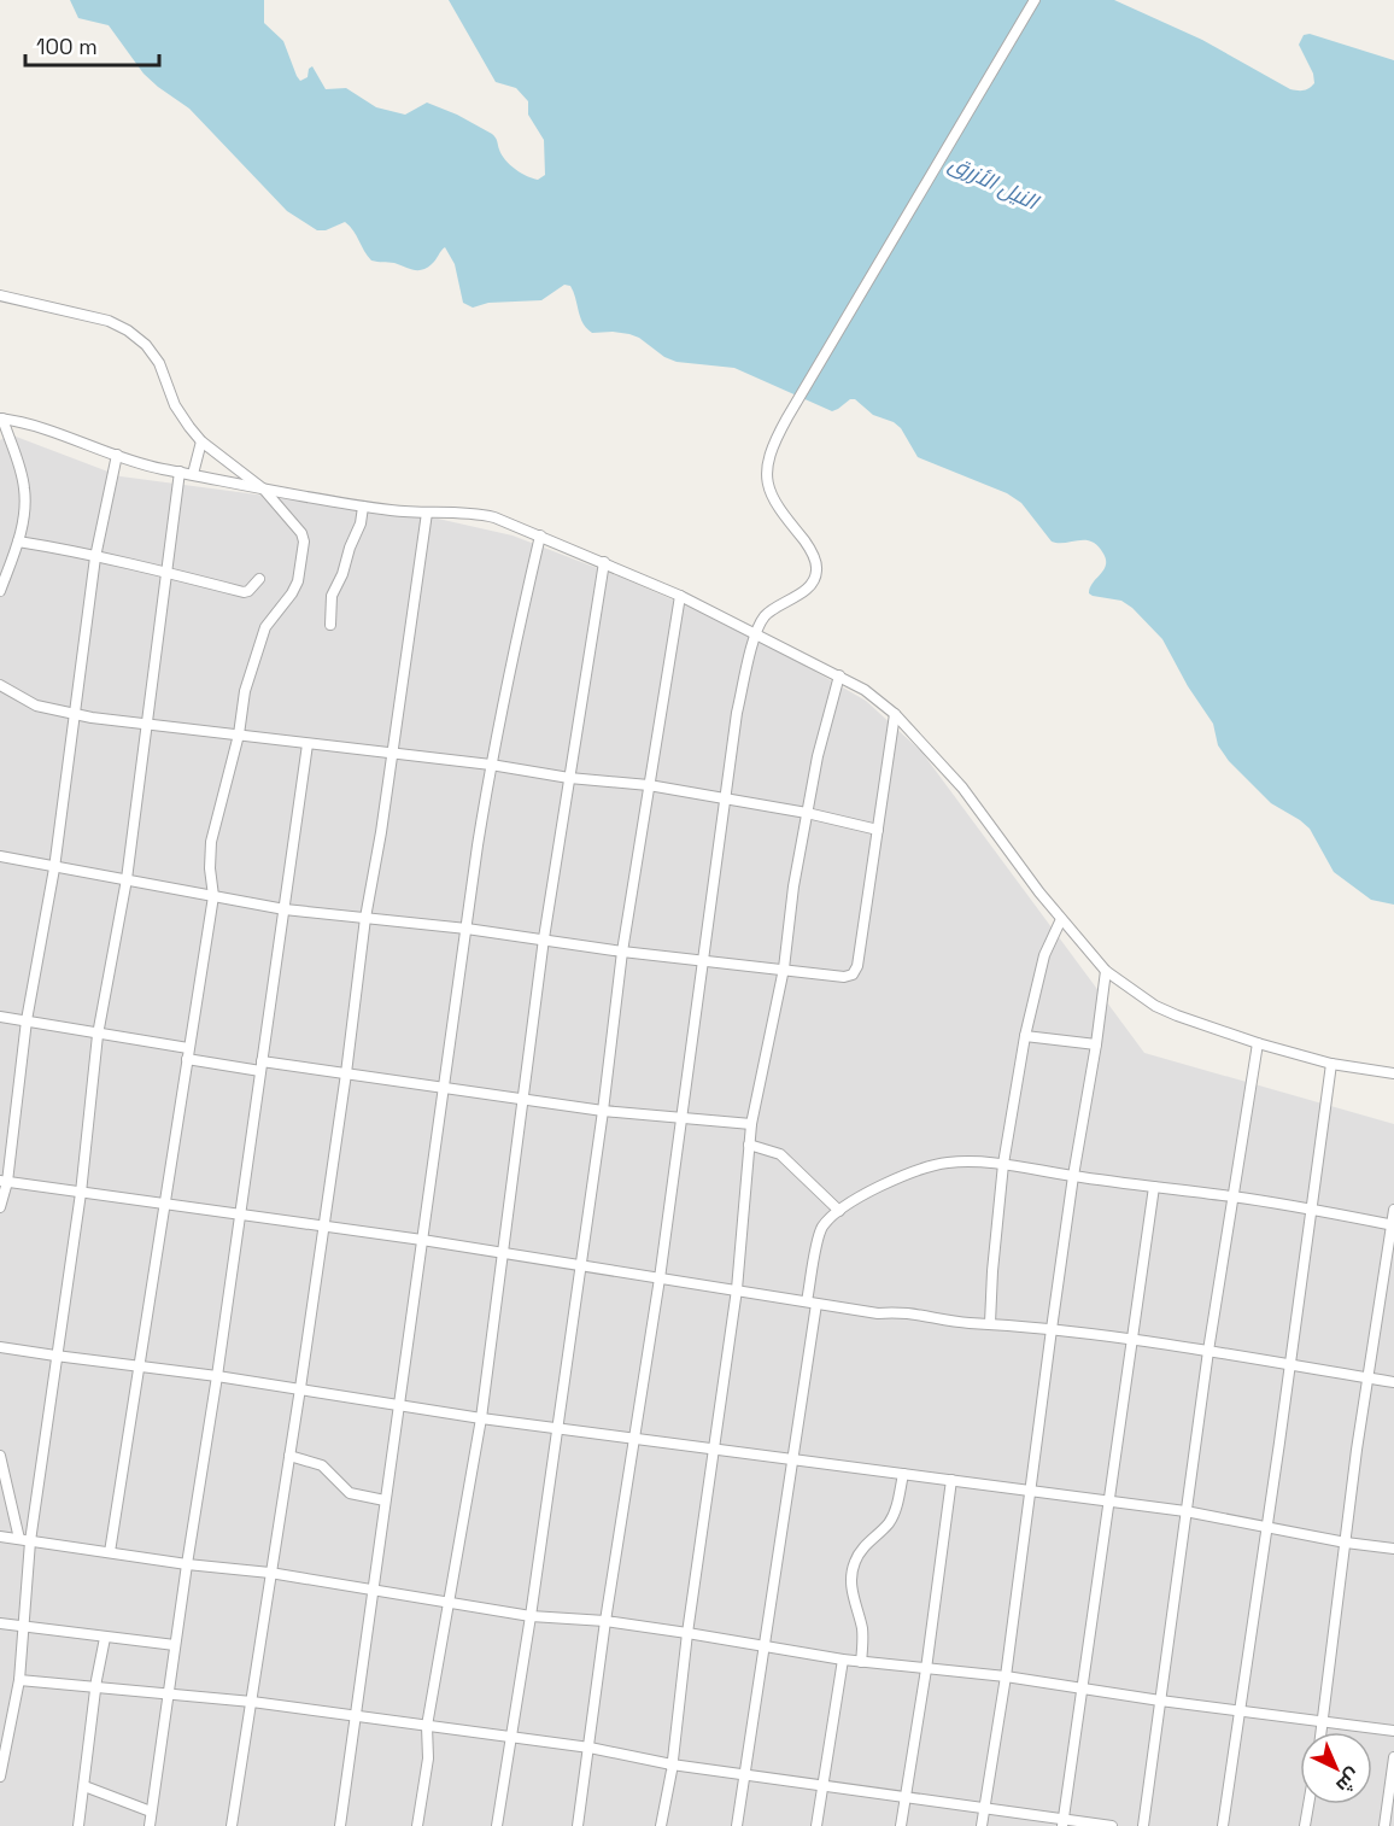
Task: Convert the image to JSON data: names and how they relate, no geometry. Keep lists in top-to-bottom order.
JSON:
{
  "water": ["النيل الأزرق"],
  "scale_bar": "100 m",
  "north": "bottom right"
}
